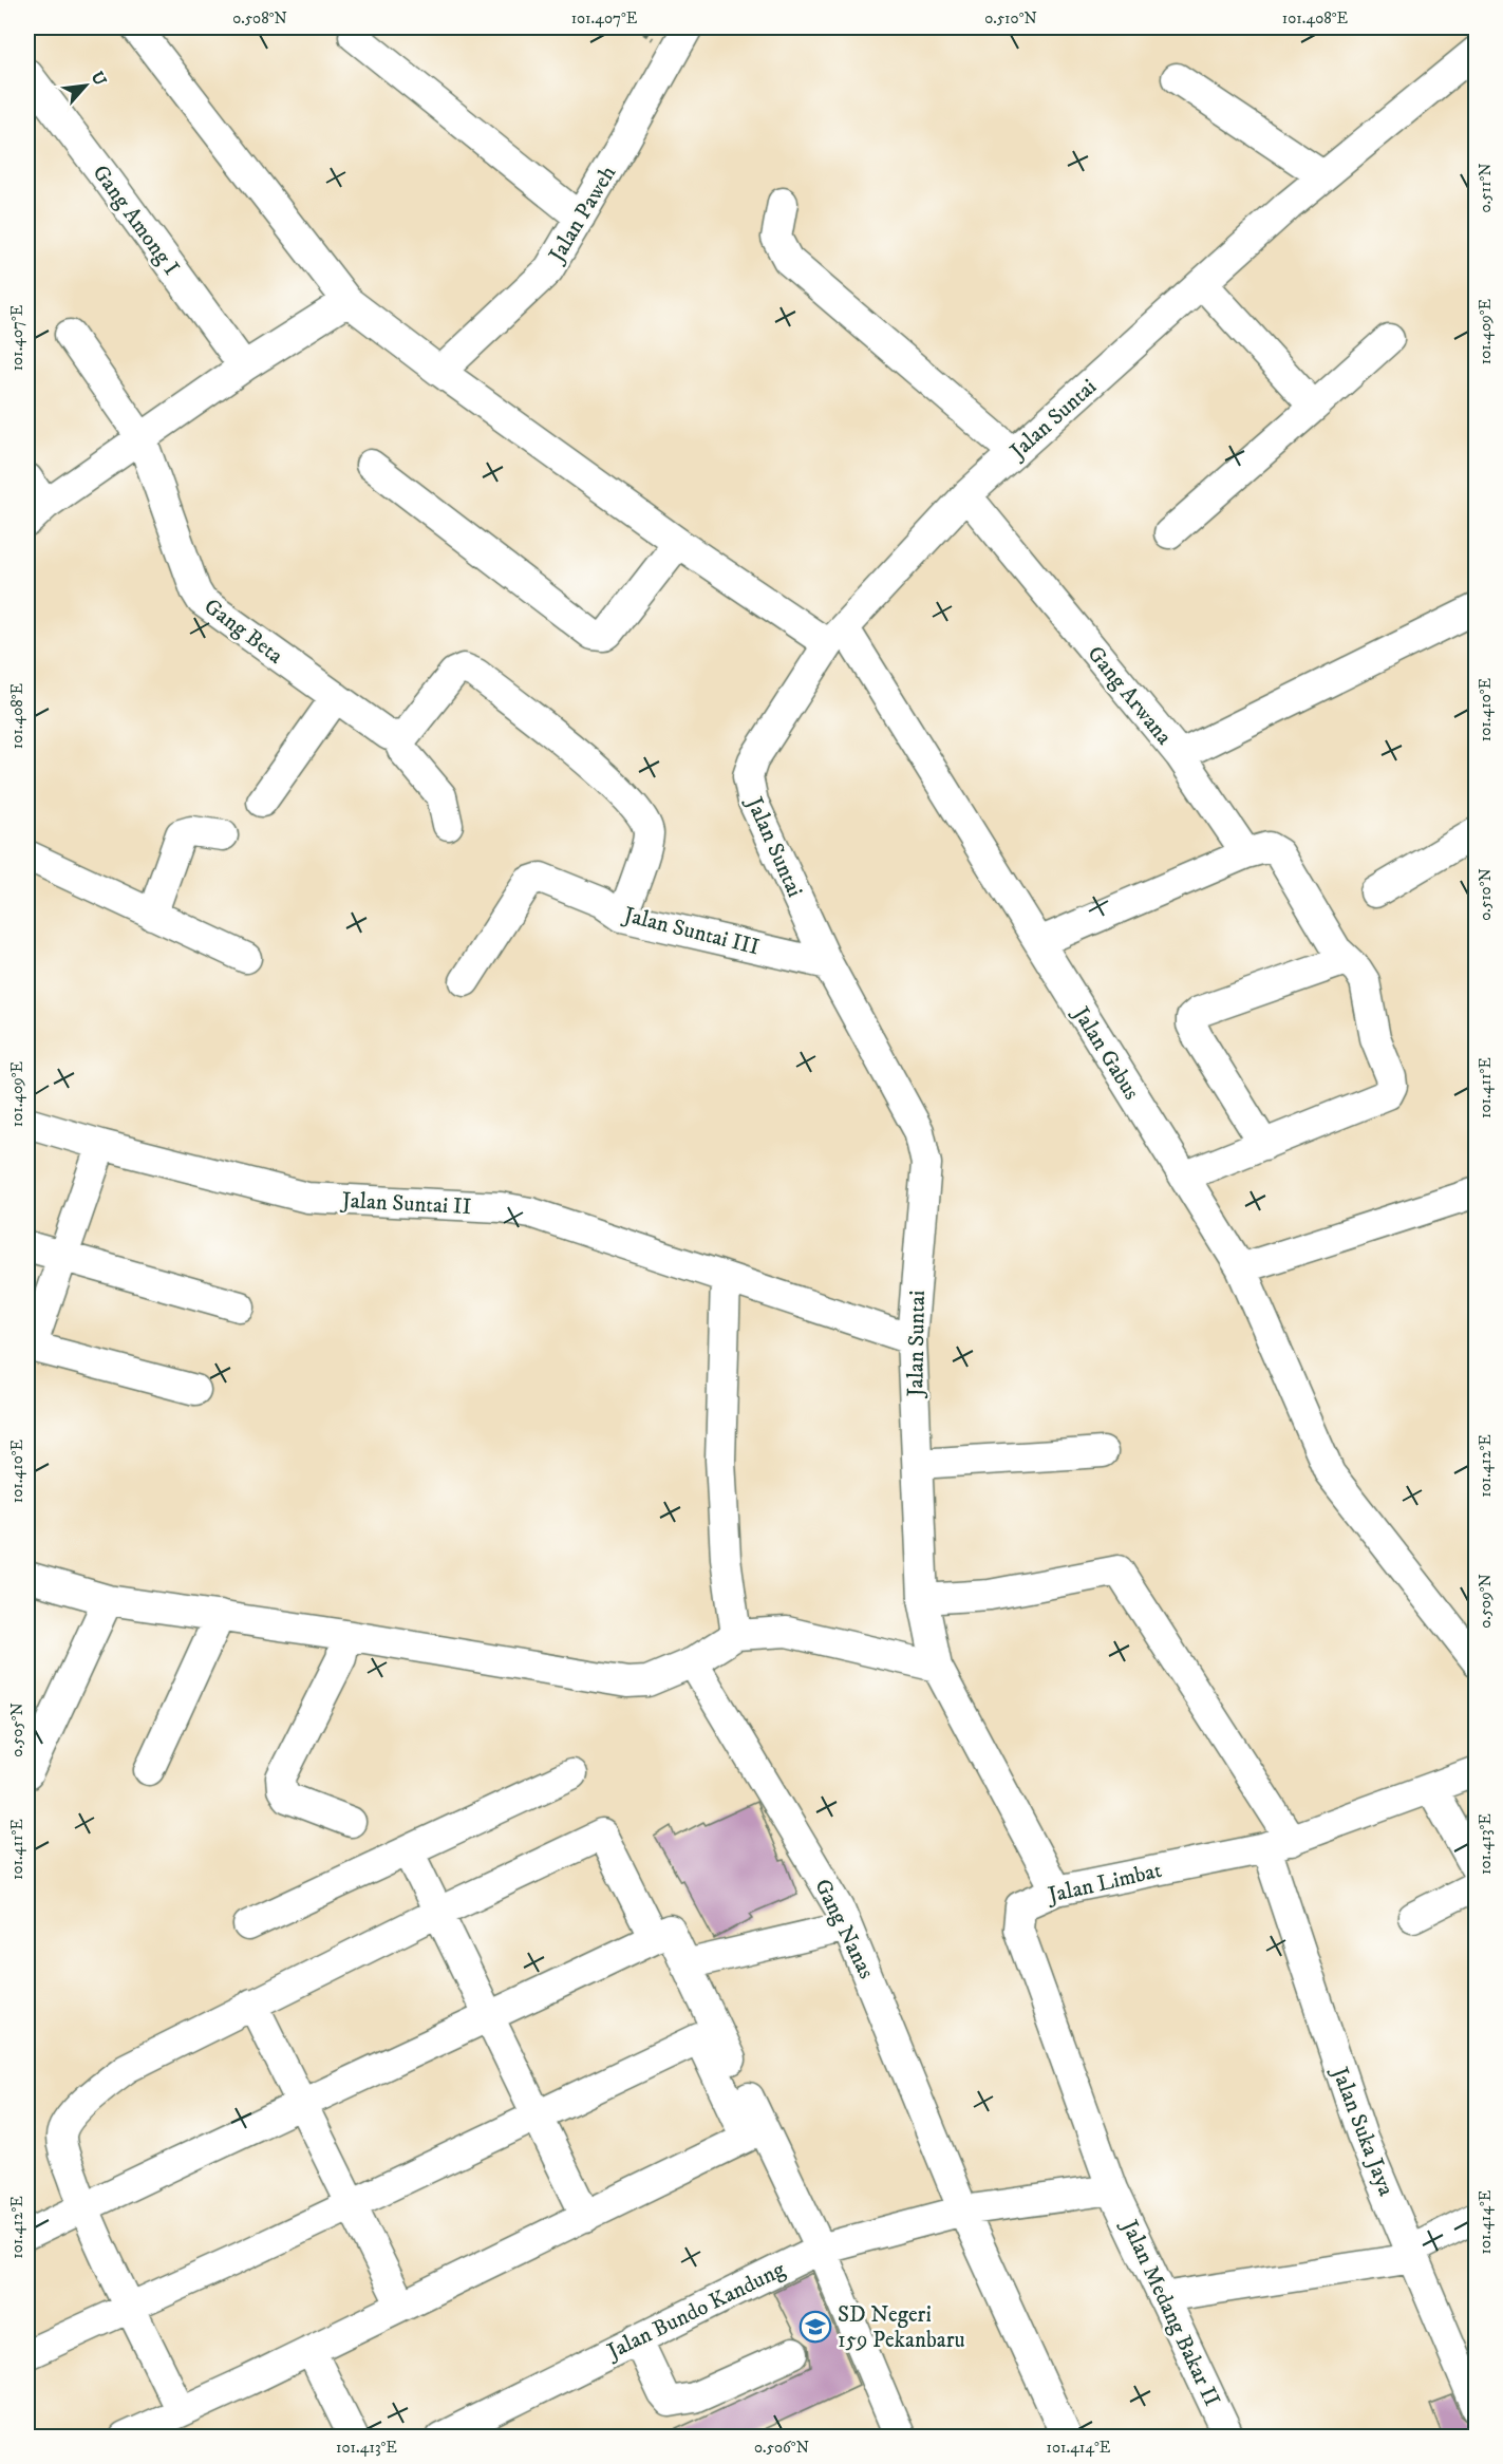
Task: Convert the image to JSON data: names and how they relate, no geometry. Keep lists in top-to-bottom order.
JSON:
{
  "streets": {
    "street": [
      "Jalan Paweh",
      "Gang Among I",
      "Jalan Suntai",
      "Gang Beta",
      "Gang Arwana",
      "Jalan Suntai III",
      "Jalan Gabus",
      "Jalan Suntai II",
      "Jalan Limbat",
      "Gang Nanas",
      "Jalan Suka Jaya",
      "Jalan Bundo Kandung",
      "Jalan Medang Bakar II"
    ]
  },
  "crossings": [
    ["Jalan Suntai", "Gang Arwana"],
    ["Jalan Suntai", "Jalan Suntai III"],
    ["Jalan Suntai", "Jalan Gabus"],
    ["Jalan Suntai", "Jalan Suntai II"],
    ["Jalan Suntai", "Jalan Limbat"],
    ["Jalan Suntai", "Jalan Suka Jaya"],
    ["Jalan Limbat", "Jalan Suka Jaya"],
    ["Jalan Limbat", "Jalan Bundo Kandung"],
    ["Jalan Limbat", "Jalan Medang Bakar II"],
    ["Gang Nanas", "Jalan Bundo Kandung"],
    ["Jalan Bundo Kandung", "Jalan Medang Bakar II"]
  ],
  "places": {
    "school or university": ["SD Negeri 159 Pekanbaru"]
  },
  "north": "top right",
  "coordinates": [
    "0.508°N",
    "101.407°E",
    "0.510°N",
    "101.408°E",
    "0.511°N",
    "101.409°E",
    "101.410°E",
    "101.411°E",
    "101.412°E",
    "0.509°N",
    "0.505°N",
    "101.413°E",
    "101.414°E",
    "0.506°N"
  ]
}
